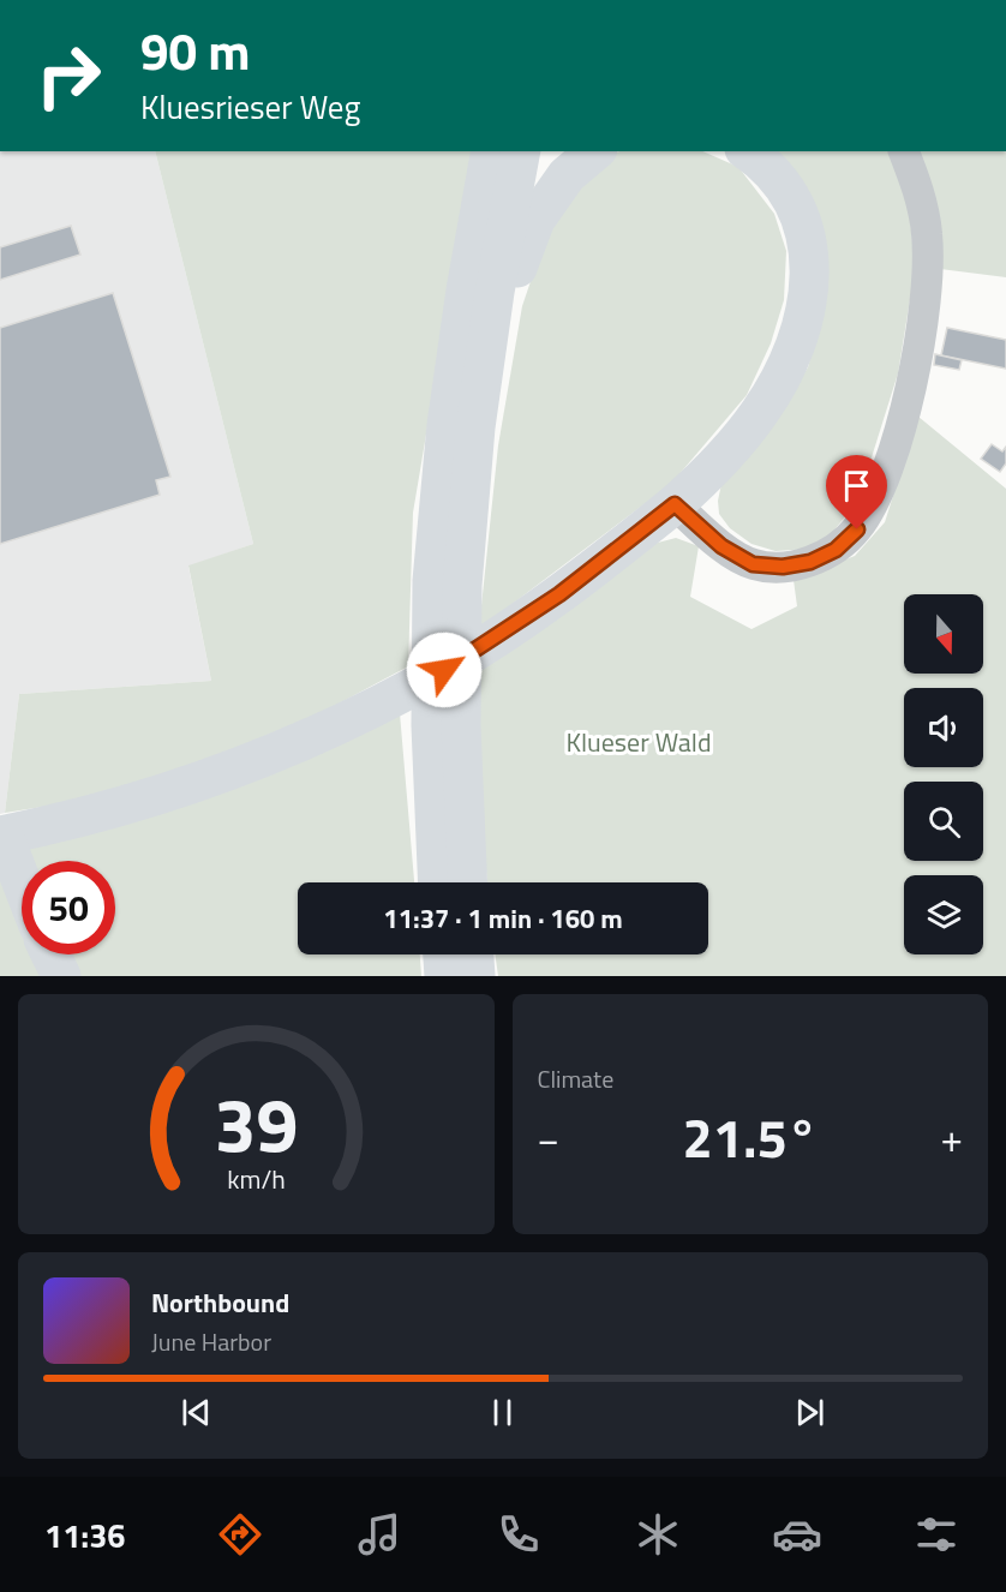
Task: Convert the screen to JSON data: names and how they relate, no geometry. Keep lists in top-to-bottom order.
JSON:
{
  "parks": ["Klueser Wald"],
  "north": "bottom",
  "page": {
    "turn": ["90 m", "Kluesrieser Weg"],
    "limit": "50",
    "trip": "11:37 · 1 min · 160 m",
    "tile": "Climate",
    "heat": ["−", "21.5°", "+"],
    "song": ["Northbound", "June Harbor"],
    "tabs": "11:36",
    "gauge": ["39", "km/h"]
  }
}
